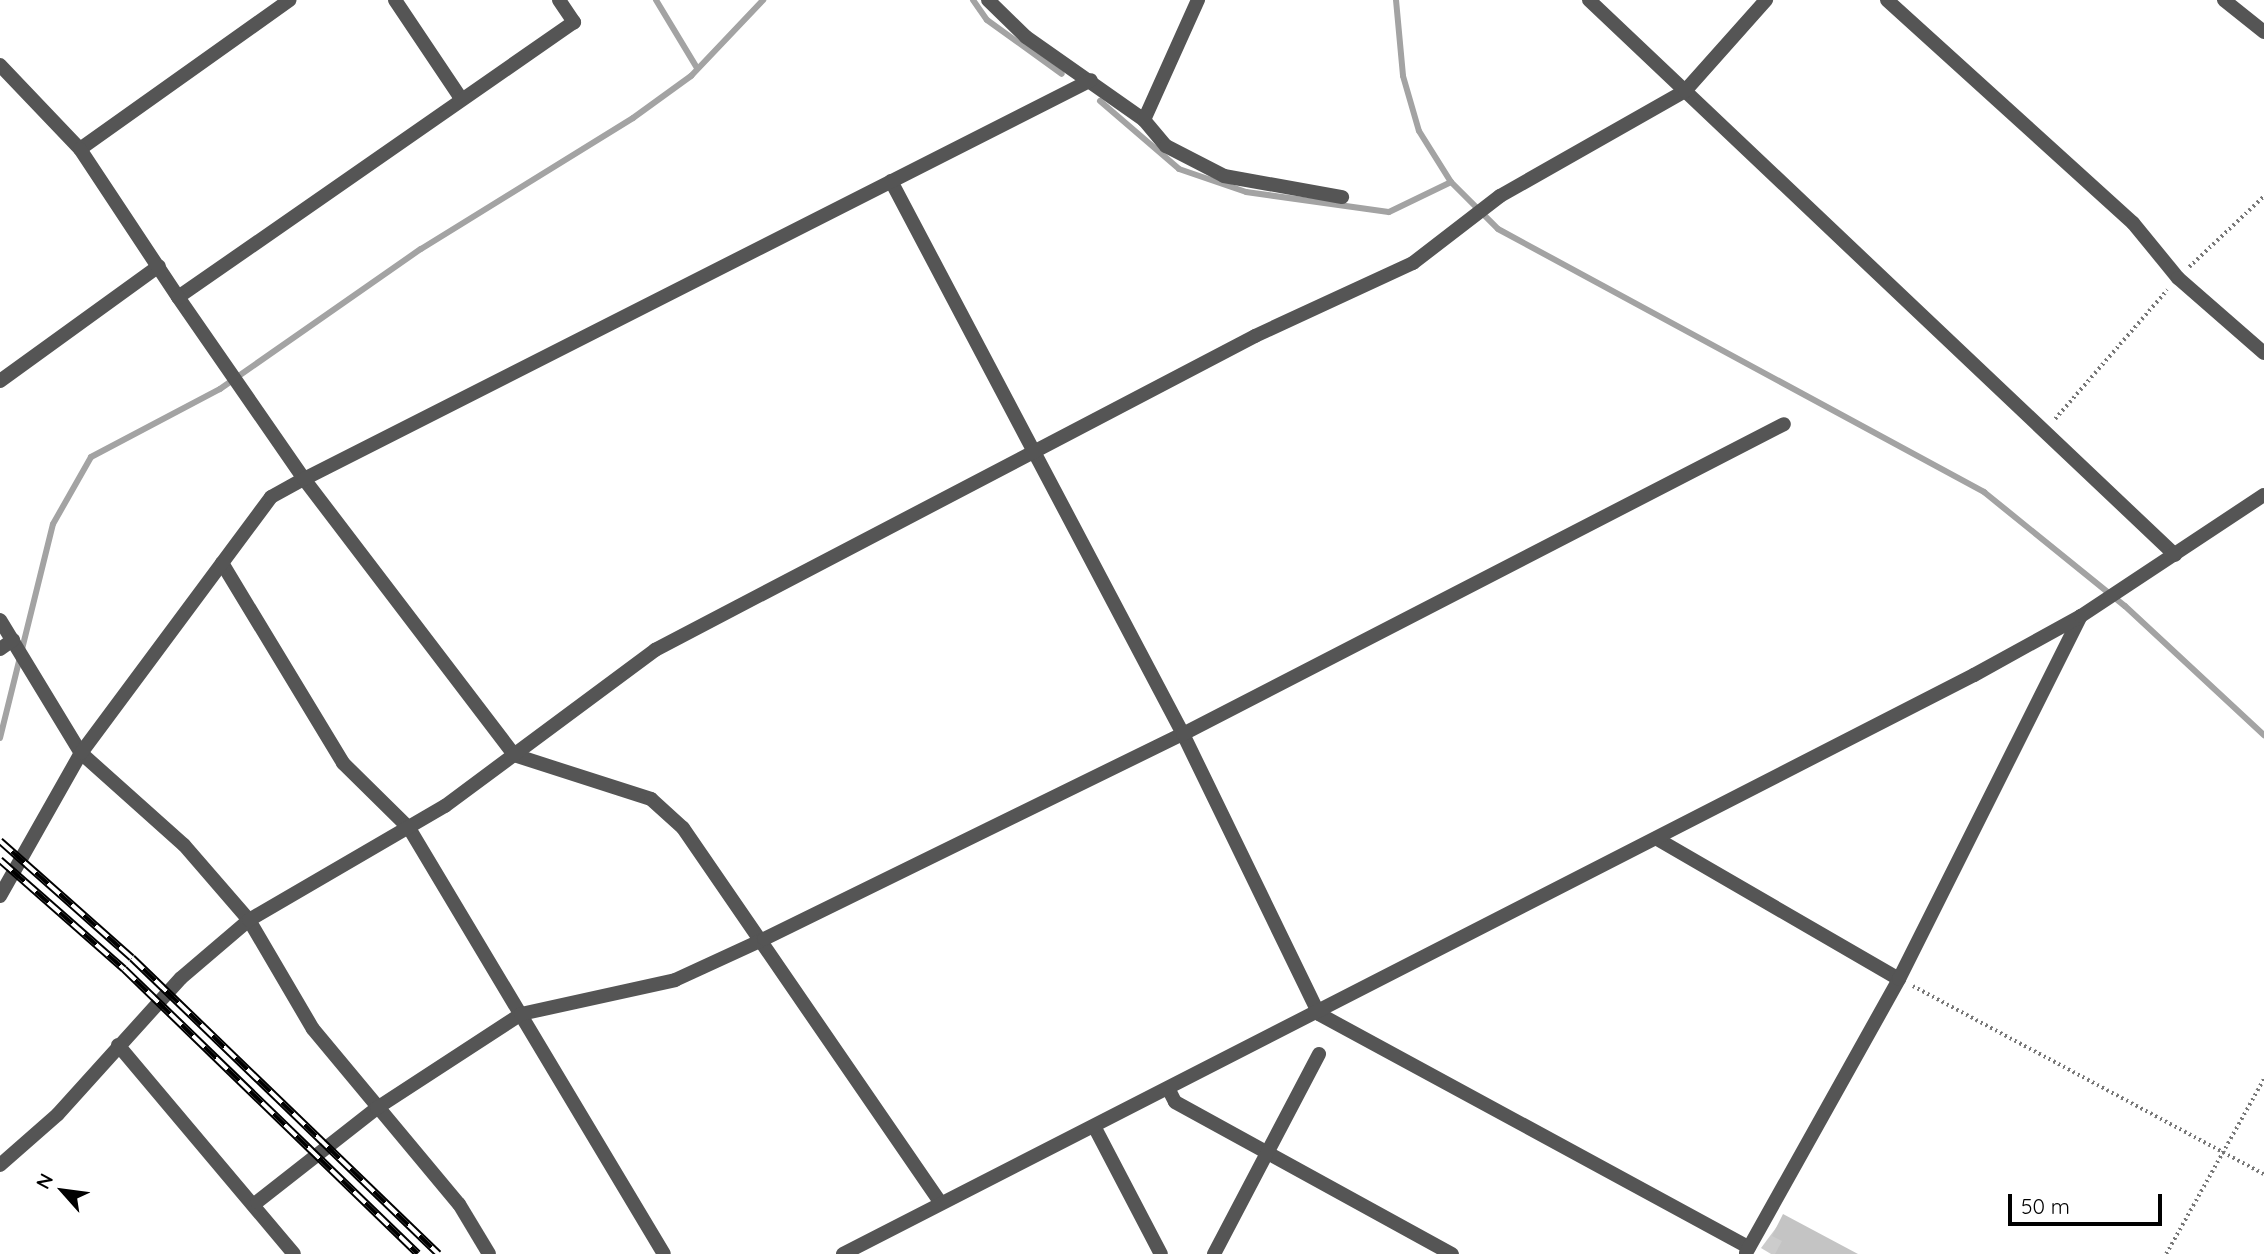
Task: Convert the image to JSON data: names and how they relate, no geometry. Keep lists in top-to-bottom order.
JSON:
{
  "scale_bar": "50 m",
  "north": "top left"
}
